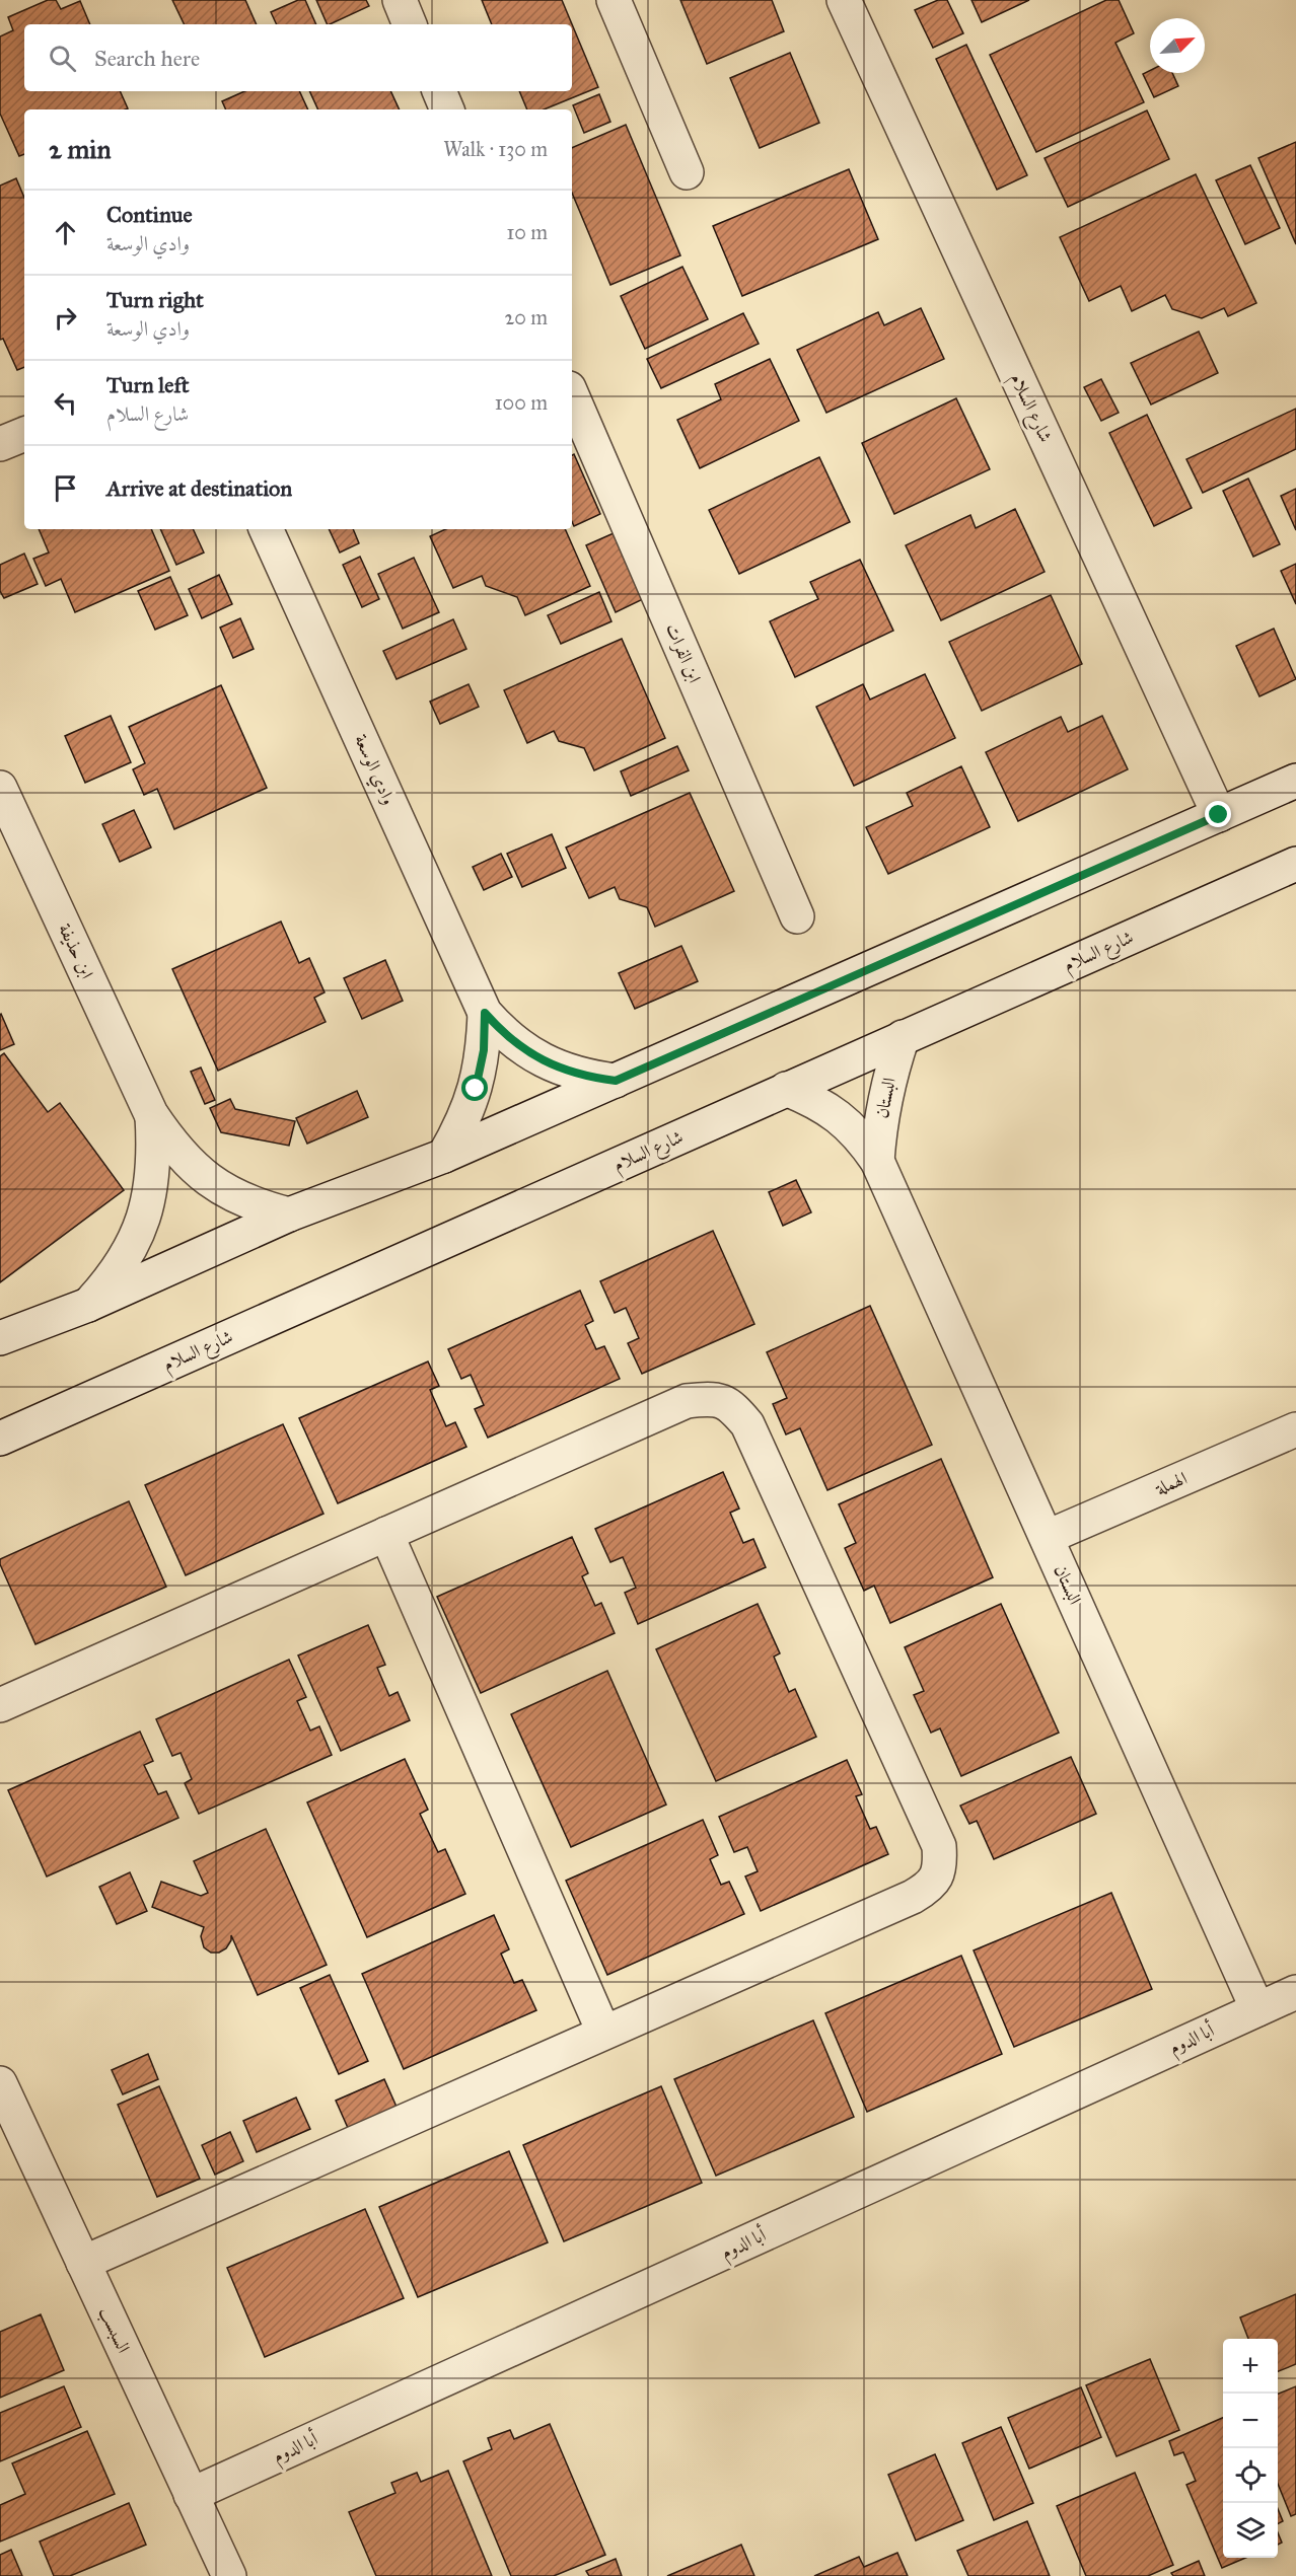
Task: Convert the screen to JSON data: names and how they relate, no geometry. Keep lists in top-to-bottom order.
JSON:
{
  "streets": {
    "street": [
      "شارع السلام",
      "ابن الفرات",
      "وادي الوسعة",
      "ابن حذيفة",
      "البستان",
      "الهملة",
      "أبا الدوم",
      "السبسب"
    ]
  },
  "crossings": [
    ["شارع السلام", "البستان"],
    ["البستان", "الهملة"],
    ["البستان", "أبا الدوم"],
    ["أبا الدوم", "السبسب"]
  ],
  "north": "top right",
  "page": {
    "search": "Search here",
    "heading": ["2 min", "Walk · 130 m"],
    "list": [
      ["Continue", "وادي الوسعة", "10 m"],
      ["Turn right", "وادي الوسعة", "20 m"],
      ["Turn left", "شارع السلام", "100 m"],
      "Arrive at destination"
    ],
    "map_buttons": ["+", "−"]
  }
}
